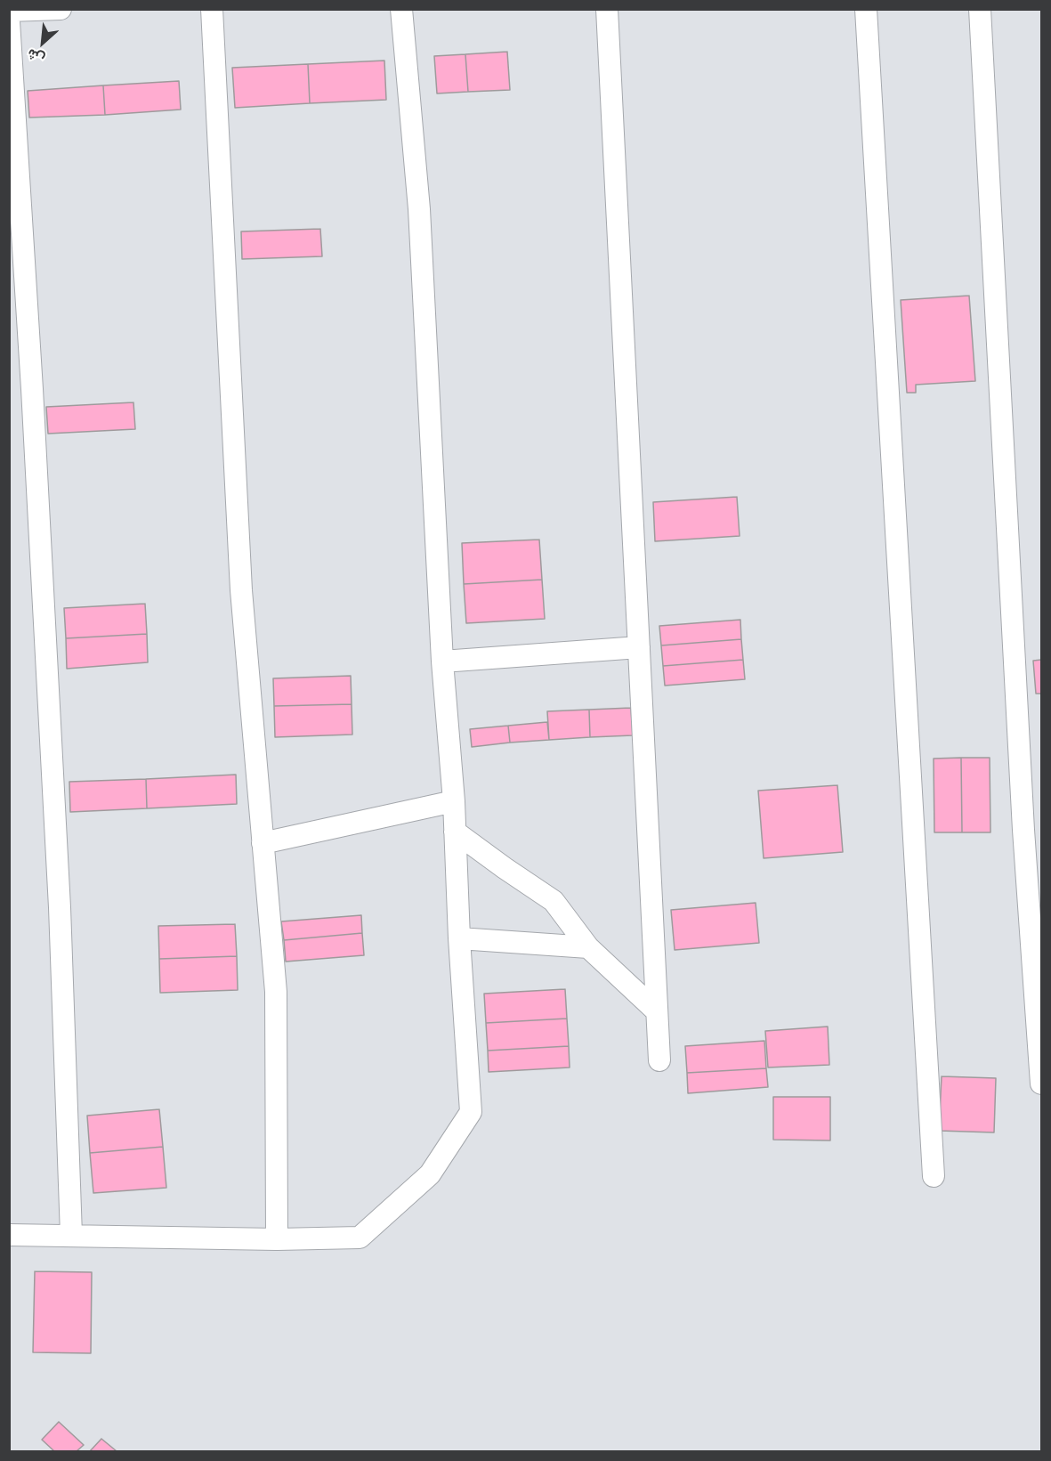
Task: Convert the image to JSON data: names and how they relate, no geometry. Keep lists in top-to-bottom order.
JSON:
{
  "north": "bottom left"
}
